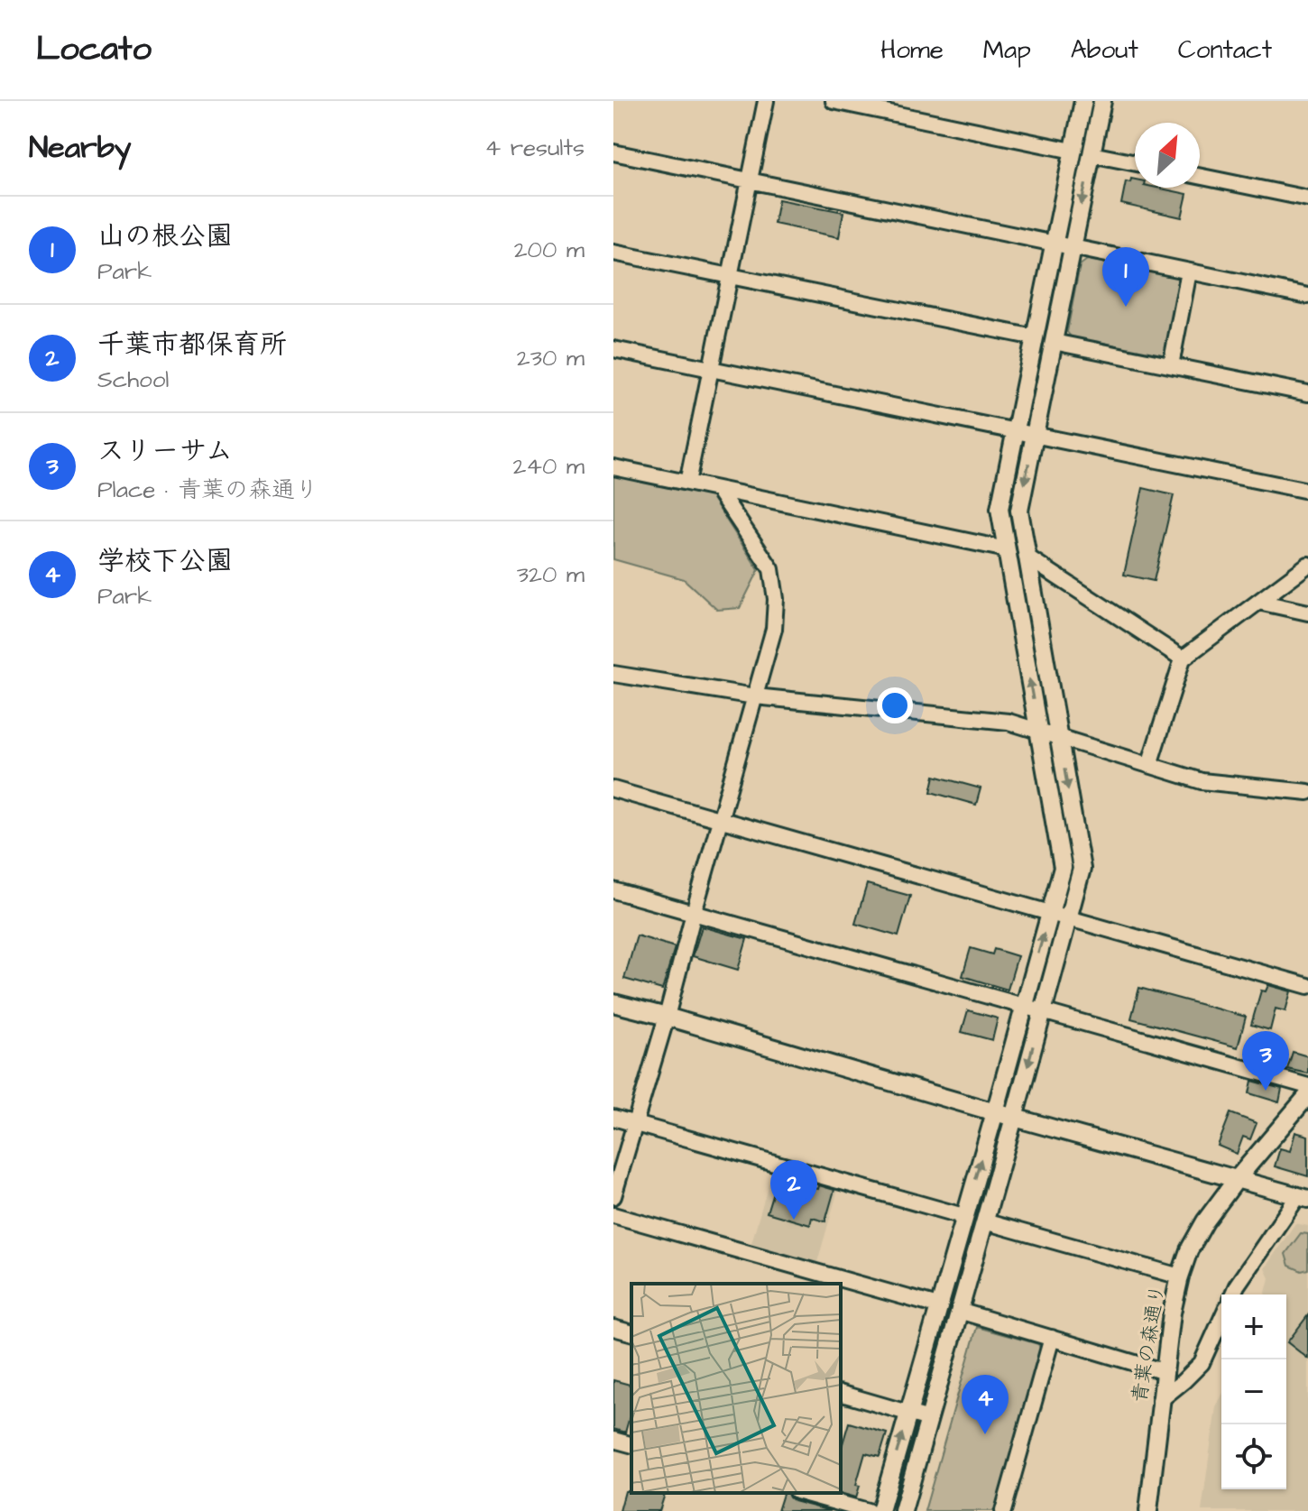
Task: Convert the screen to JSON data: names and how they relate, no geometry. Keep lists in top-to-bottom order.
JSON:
{
  "streets": {
    "street": ["青葉の森通り"]
  },
  "north": "top right",
  "page": {
    "header": "Locato",
    "nav": [
      "Home",
      "Map",
      "About",
      "Contact"
    ],
    "heading": ["Nearby", "4 results"],
    "list": [
      {
        "mark": "1",
        "name": "山の根公園",
        "note": "Park",
        "value": "200 m"
      },
      {
        "mark": "2",
        "name": "千葉市都保育所",
        "note": "School",
        "value": "230 m"
      },
      {
        "mark": "3",
        "name": "スリーサム",
        "note": "Place · 青葉の森通り",
        "value": "240 m"
      },
      {
        "mark": "4",
        "name": "学校下公園",
        "note": "Park",
        "value": "320 m"
      }
    ],
    "pins": [
      "1",
      "3",
      "2",
      "4"
    ],
    "map_buttons": ["+", "−"]
  }
}
